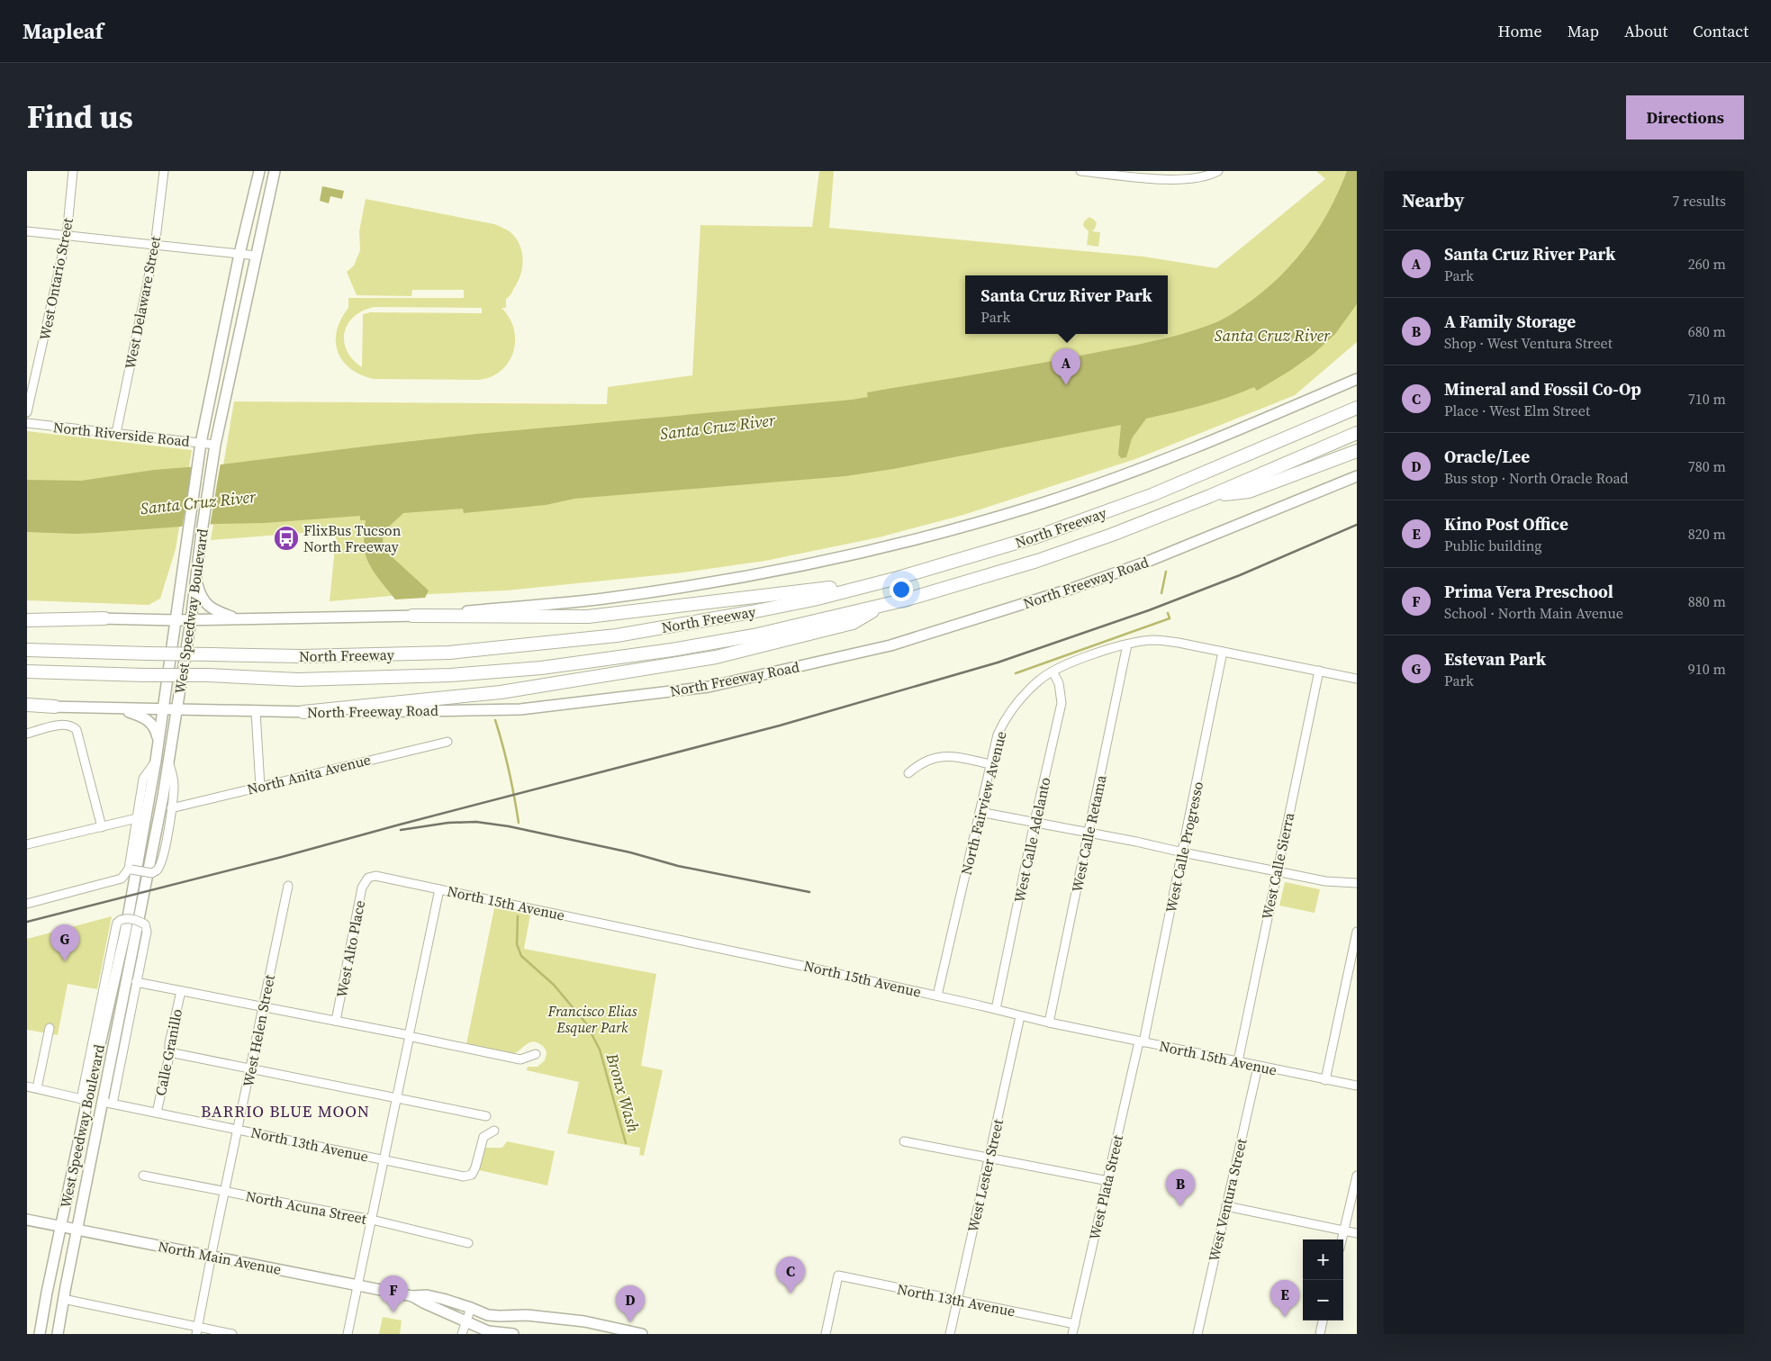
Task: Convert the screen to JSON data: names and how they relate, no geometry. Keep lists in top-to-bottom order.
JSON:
{
  "streets": {
    "highway": ["North Freeway"],
    "main road": ["North Freeway Road", "West Speedway Boulevard", "North Main Avenue"],
    "street": [
      "West Ontario Street",
      "West Delaware Street",
      "North Riverside Road",
      "North Anita Avenue",
      "North Fairview Avenue",
      "West Calle Retama",
      "West Calle Adelanto",
      "West Calle Progresso",
      "West Calle Sierra",
      "North 15th Avenue",
      "West Alto Place",
      "West Helen Street",
      "Calle Granillo",
      "North 13th Avenue",
      "West Lester Street",
      "West Plata Street",
      "West Ventura Street",
      "North Acuna Street"
    ]
  },
  "crossings": [
    ["West Delaware Street", "North Riverside Road"],
    ["North Riverside Road", "West Speedway Boulevard"],
    ["North Freeway Road", "West Speedway Boulevard"],
    ["West Speedway Boulevard", "North 13th Avenue"],
    ["West Speedway Boulevard", "North Main Avenue"],
    ["North Fairview Avenue", "West Calle Retama"],
    ["North Fairview Avenue", "West Calle Adelanto"],
    ["North Fairview Avenue", "West Calle Progresso"],
    ["North Fairview Avenue", "West Calle Sierra"],
    ["North Fairview Avenue", "North 15th Avenue"],
    ["West Calle Retama", "North 15th Avenue"],
    ["West Calle Adelanto", "North 15th Avenue"],
    ["West Calle Progresso", "North 15th Avenue"],
    ["West Calle Progresso", "West Plata Street"],
    ["West Calle Sierra", "North 15th Avenue"],
    ["North 15th Avenue", "West Alto Place"],
    ["North 15th Avenue", "West Lester Street"],
    ["North 15th Avenue", "West Plata Street"],
    ["North 15th Avenue", "West Ventura Street"],
    ["West Helen Street", "North 13th Avenue"],
    ["West Helen Street", "North Acuna Street"],
    ["West Helen Street", "North Main Avenue"],
    ["Calle Granillo", "North 13th Avenue"],
    ["North 13th Avenue", "West Lester Street"],
    ["North 13th Avenue", "West Plata Street"]
  ],
  "districts": ["BARRIO BLUE MOON"],
  "water": ["Santa Cruz River", "Bronx Wash"],
  "parks": ["Francisco Elias Esquer Park"],
  "places": {
    "bus stop": ["FlixBus Tucson North Freeway"]
  },
  "page": {
    "header": "Mapleaf",
    "nav": [
      "Home",
      "Map",
      "About",
      "Contact"
    ],
    "title": "Find us",
    "buttons": "Directions",
    "heading": ["Nearby", "7 results"],
    "list": [
      {
        "mark": "A",
        "name": "Santa Cruz River Park",
        "note": "Park",
        "value": "260 m"
      },
      {
        "mark": "B",
        "name": "A Family Storage",
        "note": "Shop · West Ventura Street",
        "value": "680 m"
      },
      {
        "mark": "C",
        "name": "Mineral and Fossil Co-Op",
        "note": "Place · West Elm Street",
        "value": "710 m"
      },
      {
        "mark": "D",
        "name": "Oracle/Lee",
        "note": "Bus stop · North Oracle Road",
        "value": "780 m"
      },
      {
        "mark": "E",
        "name": "Kino Post Office",
        "note": "Public building",
        "value": "820 m"
      },
      {
        "mark": "F",
        "name": "Prima Vera Preschool",
        "note": "School · North Main Avenue",
        "value": "880 m"
      },
      {
        "mark": "G",
        "name": "Estevan Park",
        "note": "Park",
        "value": "910 m"
      }
    ],
    "popup": ["Santa Cruz River Park", "Park"],
    "pins": [
      "A",
      "G",
      "B",
      "C",
      "F",
      "E",
      "D"
    ],
    "map_buttons": ["+", "−"]
  }
}
